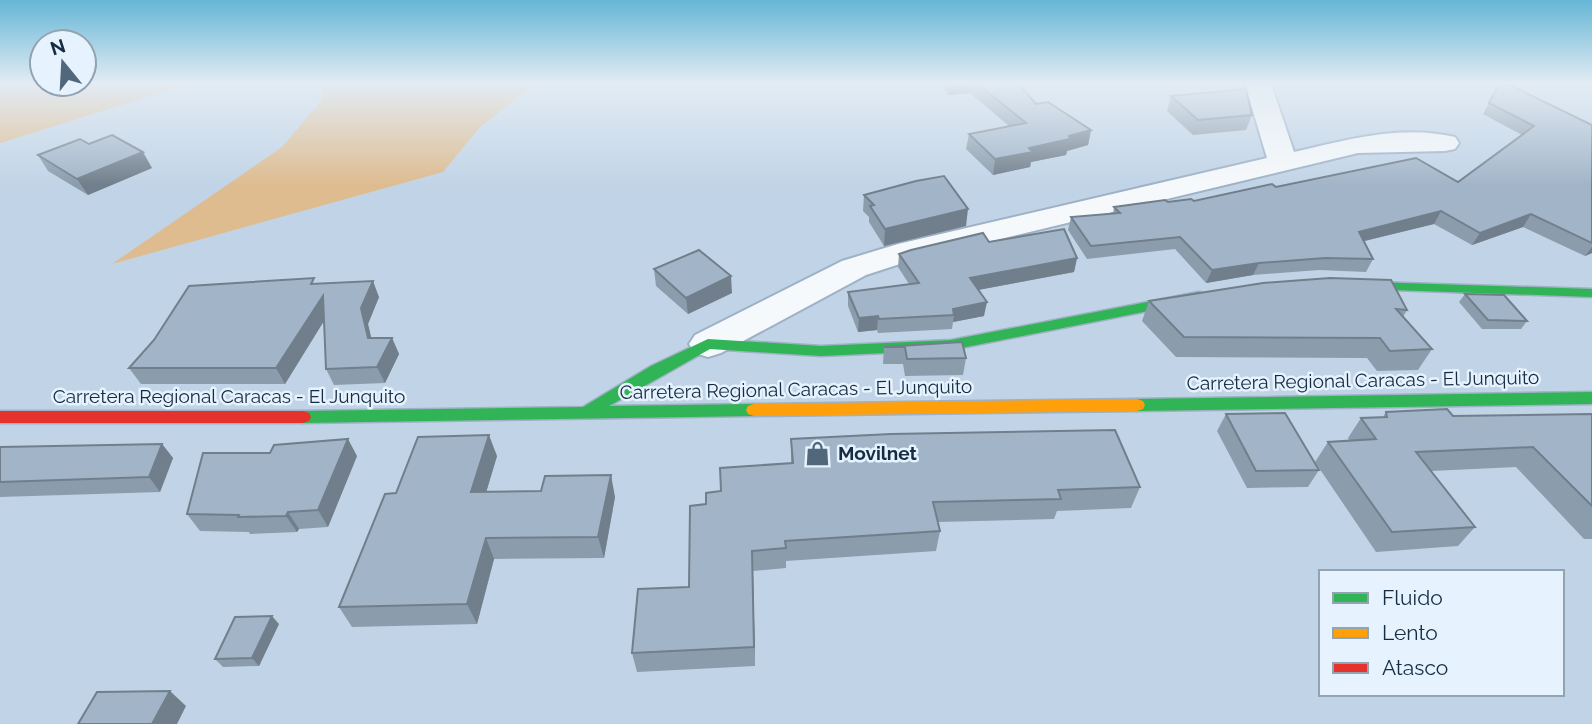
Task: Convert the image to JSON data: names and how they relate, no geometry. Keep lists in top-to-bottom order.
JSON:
{
  "streets": {
    "main road": ["Carretera Regional Caracas - El Junquito"]
  },
  "places": {
    "shop": ["Movilnet"]
  },
  "legend": ["Fluido", "Lento", "Atasco"],
  "north": "top"
}
